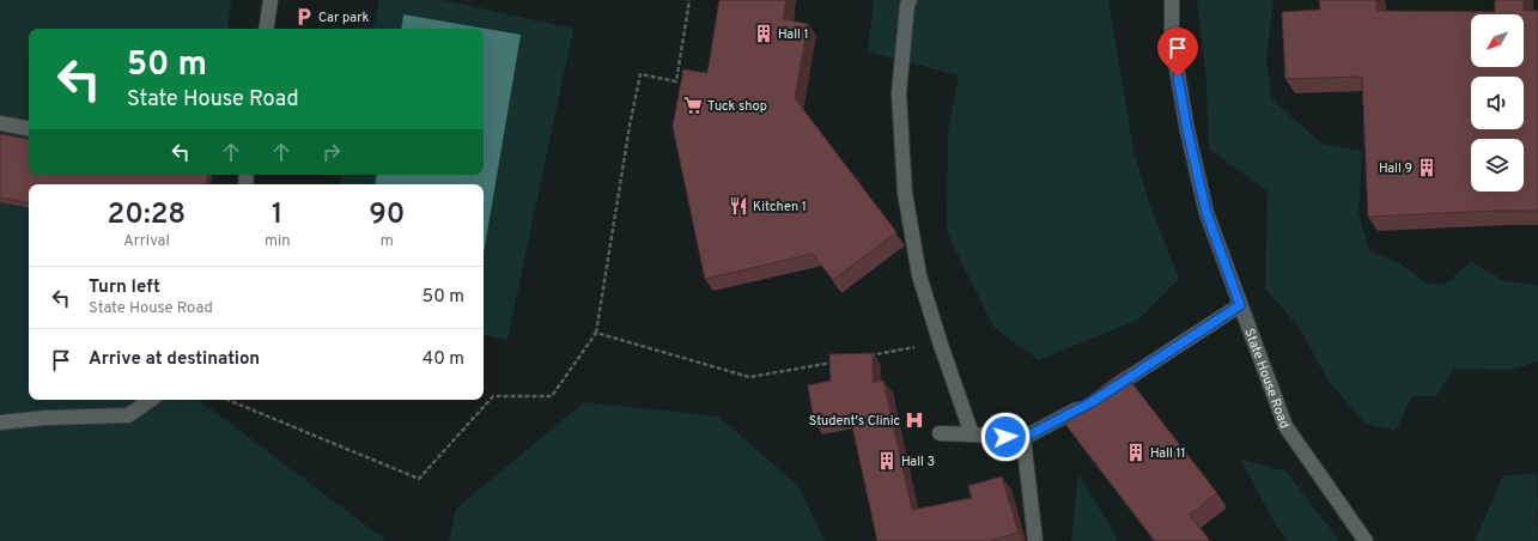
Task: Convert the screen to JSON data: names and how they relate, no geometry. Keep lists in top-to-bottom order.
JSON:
{
  "streets": {
    "street": ["State House Road"]
  },
  "places": {
    "parking": ["Car park"],
    "building": [
      "Hall 1",
      "Hall 9",
      "Hall 11",
      "Hall 3"
    ],
    "supermarket": ["Tuck shop"],
    "restaurant": ["Kitchen 1"],
    "hospital": ["Student's Clinic"]
  },
  "north": "bottom left",
  "page": {
    "turn": ["50 m", "State House Road"],
    "eta": [
      "20:28",
      "Arrival",
      "1",
      "min",
      "90",
      "m"
    ],
    "list": [
      {
        "name": "Turn left",
        "note": "State House Road",
        "value": "50 m"
      },
      {
        "name": "Arrive at destination",
        "value": "40 m"
      }
    ]
  }
}
